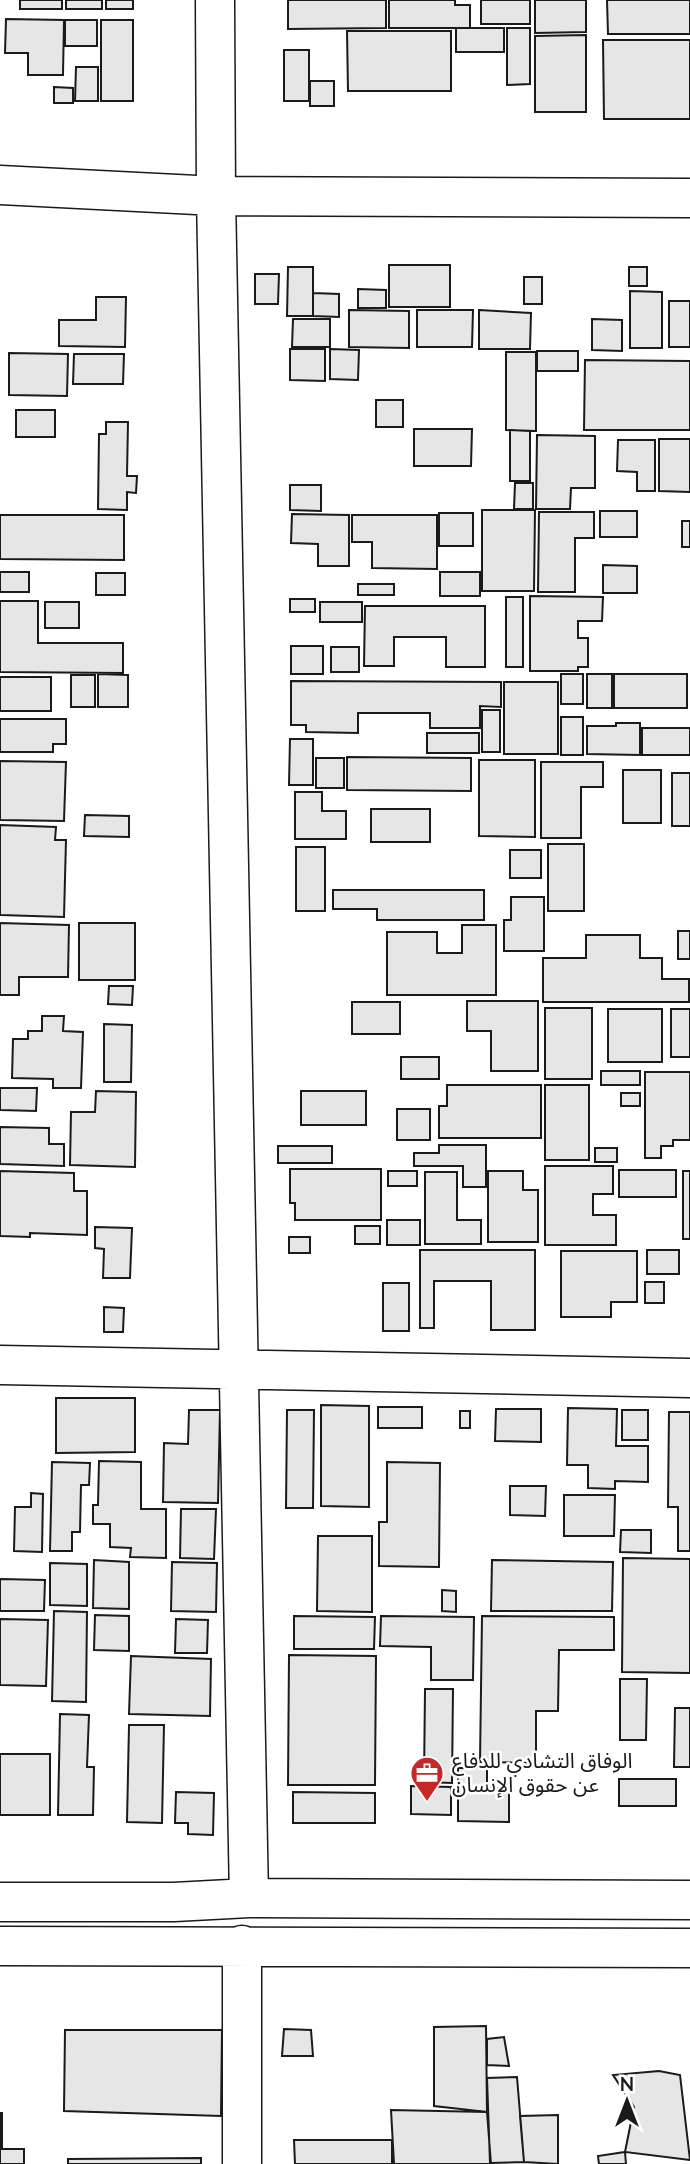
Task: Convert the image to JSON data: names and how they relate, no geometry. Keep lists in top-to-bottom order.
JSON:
{
  "places": {
    "office": ["الوفاق التشادي للدفاع عن حقوق الإنسان"]
  },
  "north": "top"
}
